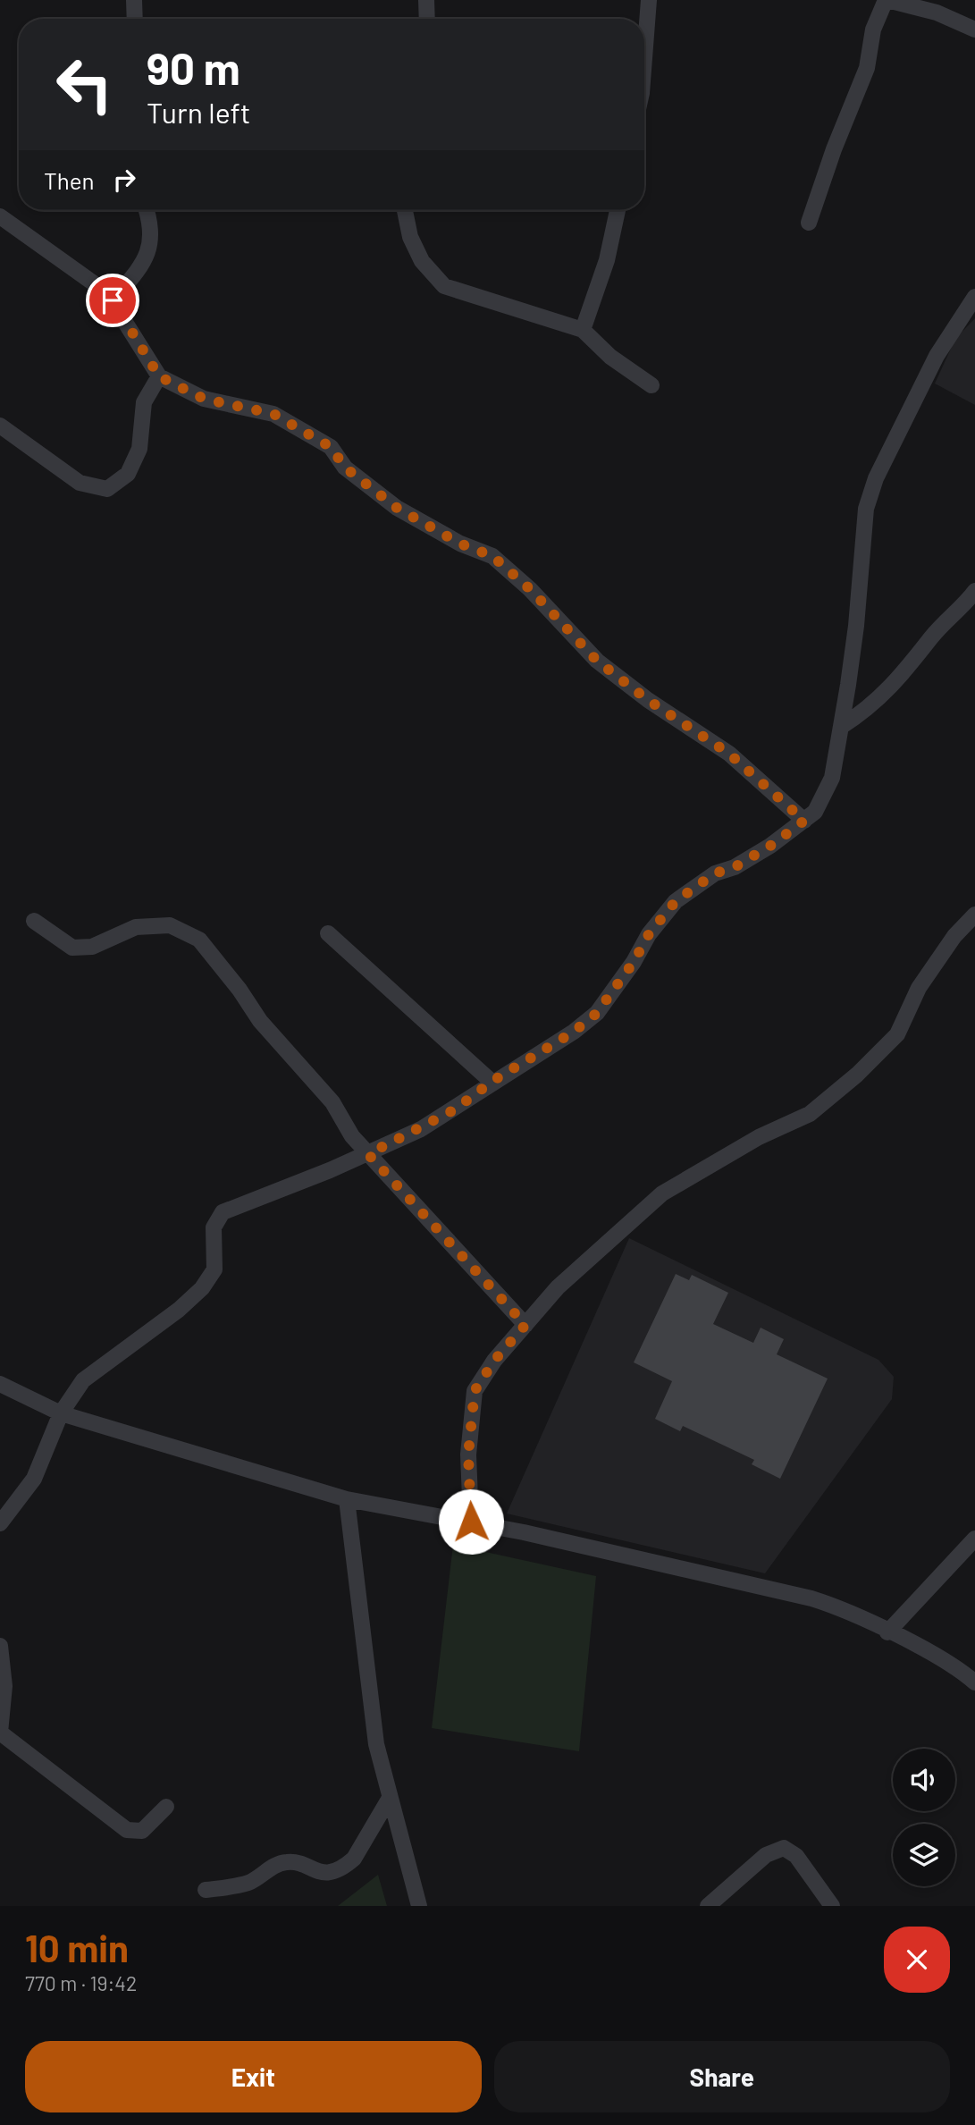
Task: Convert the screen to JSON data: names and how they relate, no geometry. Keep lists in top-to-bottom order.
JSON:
{
  "page": {
    "turn": ["90 m", "Turn left"],
    "then": "Then",
    "heading": ["10 min", "770 m · 19:42"],
    "buttons": ["Exit", "Share"]
  }
}
